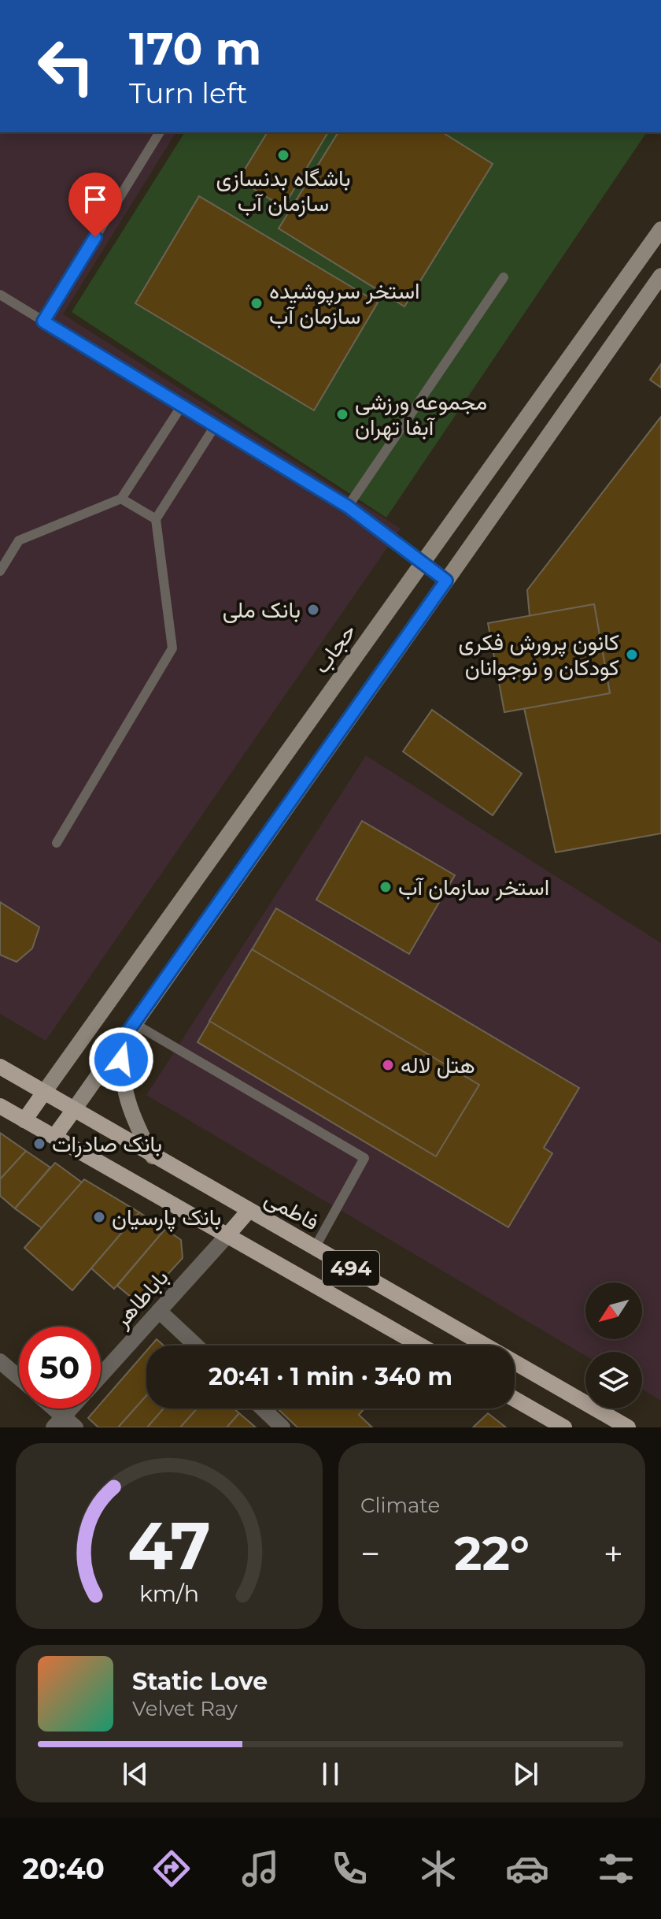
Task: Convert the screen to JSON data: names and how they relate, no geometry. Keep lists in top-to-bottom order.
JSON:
{
  "streets": {
    "main road": ["حجاب", "فاطمی", "494"],
    "street": ["باباطاهر"]
  },
  "crossings": [
    ["حجاب", "فاطمی"],
    ["494", "باباطاهر"]
  ],
  "places": [
    "باشگاه بدنسازی سازمان آب",
    "استخر سرپوشیده سازمان آب",
    "مجموعه ورزشی آبفا تهران",
    "بانک ملی",
    "کانون پرورش فکری کودکان و نوجوانان",
    "استخر سازمان آب",
    "هتل لاله",
    "بانک صادرات",
    "بانک پارسیان"
  ],
  "north": "bottom left",
  "page": {
    "turn": ["170 m", "Turn left"],
    "limit": "50",
    "trip": "20:41 · 1 min · 340 m",
    "tile": "Climate",
    "heat": ["−", "22°", "+"],
    "song": ["Static Love", "Velvet Ray"],
    "tabs": "20:40",
    "gauge": ["47", "km/h"]
  }
}
